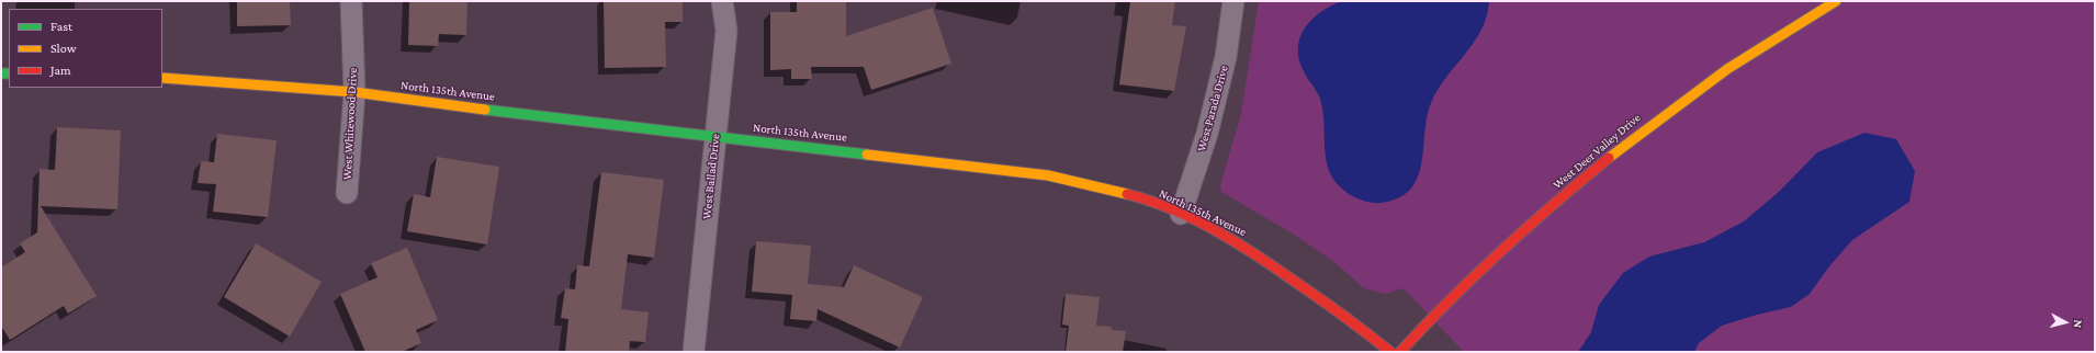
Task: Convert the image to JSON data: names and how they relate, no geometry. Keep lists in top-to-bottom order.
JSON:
{
  "streets": {
    "street": [
      "North 135th Avenue",
      "West Parada Drive",
      "West Whitewood Drive",
      "West Deer Valley Drive",
      "West Ballad Drive"
    ]
  },
  "crossings": [
    ["North 135th Avenue", "West Parada Drive"],
    ["North 135th Avenue", "West Whitewood Drive"],
    ["North 135th Avenue", "West Ballad Drive"]
  ],
  "legend": ["Fast", "Slow", "Jam"],
  "north": "right"
}
